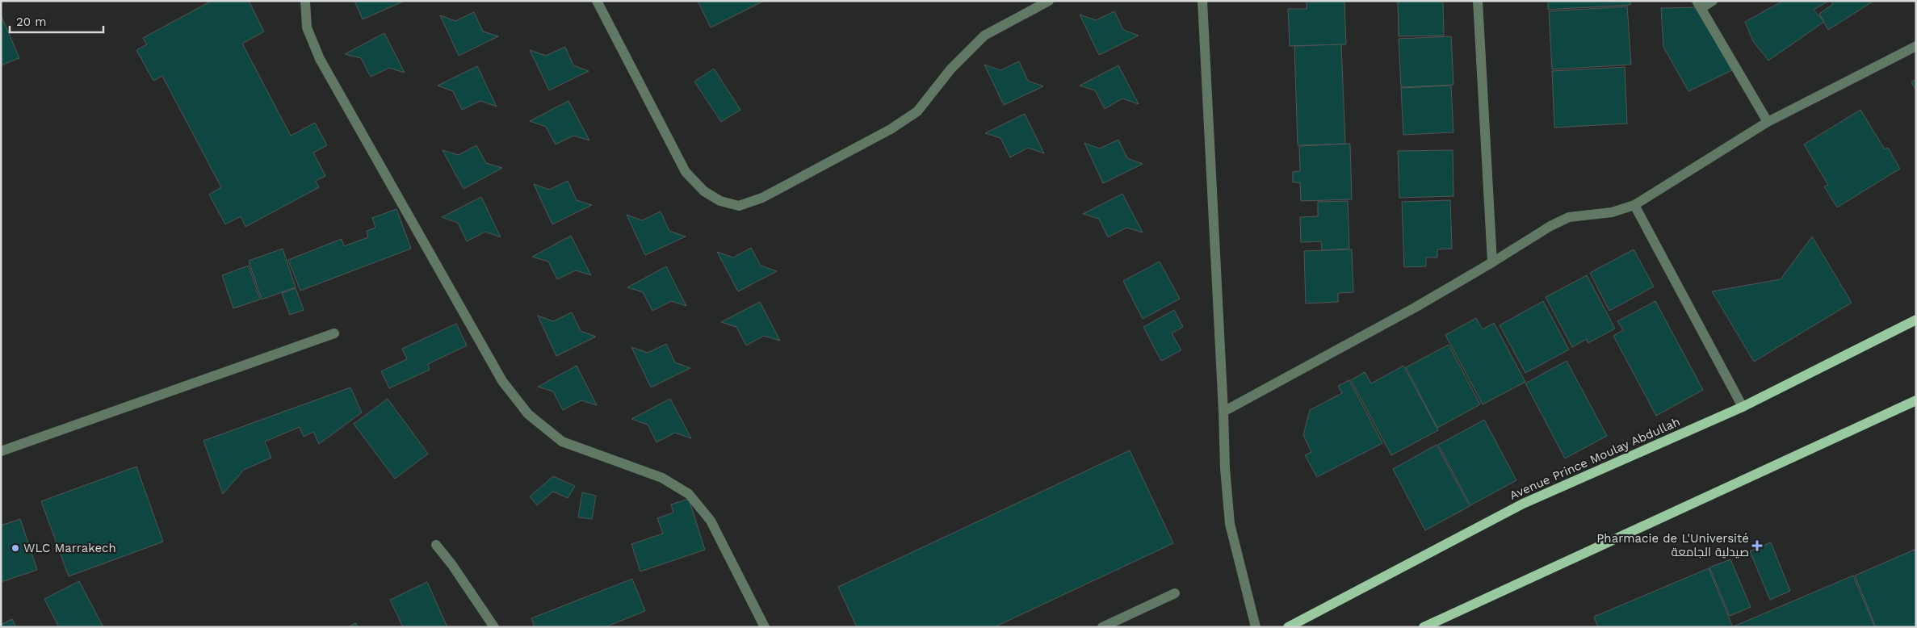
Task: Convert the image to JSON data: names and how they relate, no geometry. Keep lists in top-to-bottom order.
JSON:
{
  "streets": {
    "main road": ["Avenue Prince Moulay Abdullah"]
  },
  "places": {
    "health": ["Pharmacie de L'Université صيدلية الجامعة"],
    "other": ["WLC Marrakech"]
  },
  "scale_bar": "20 m"
}
